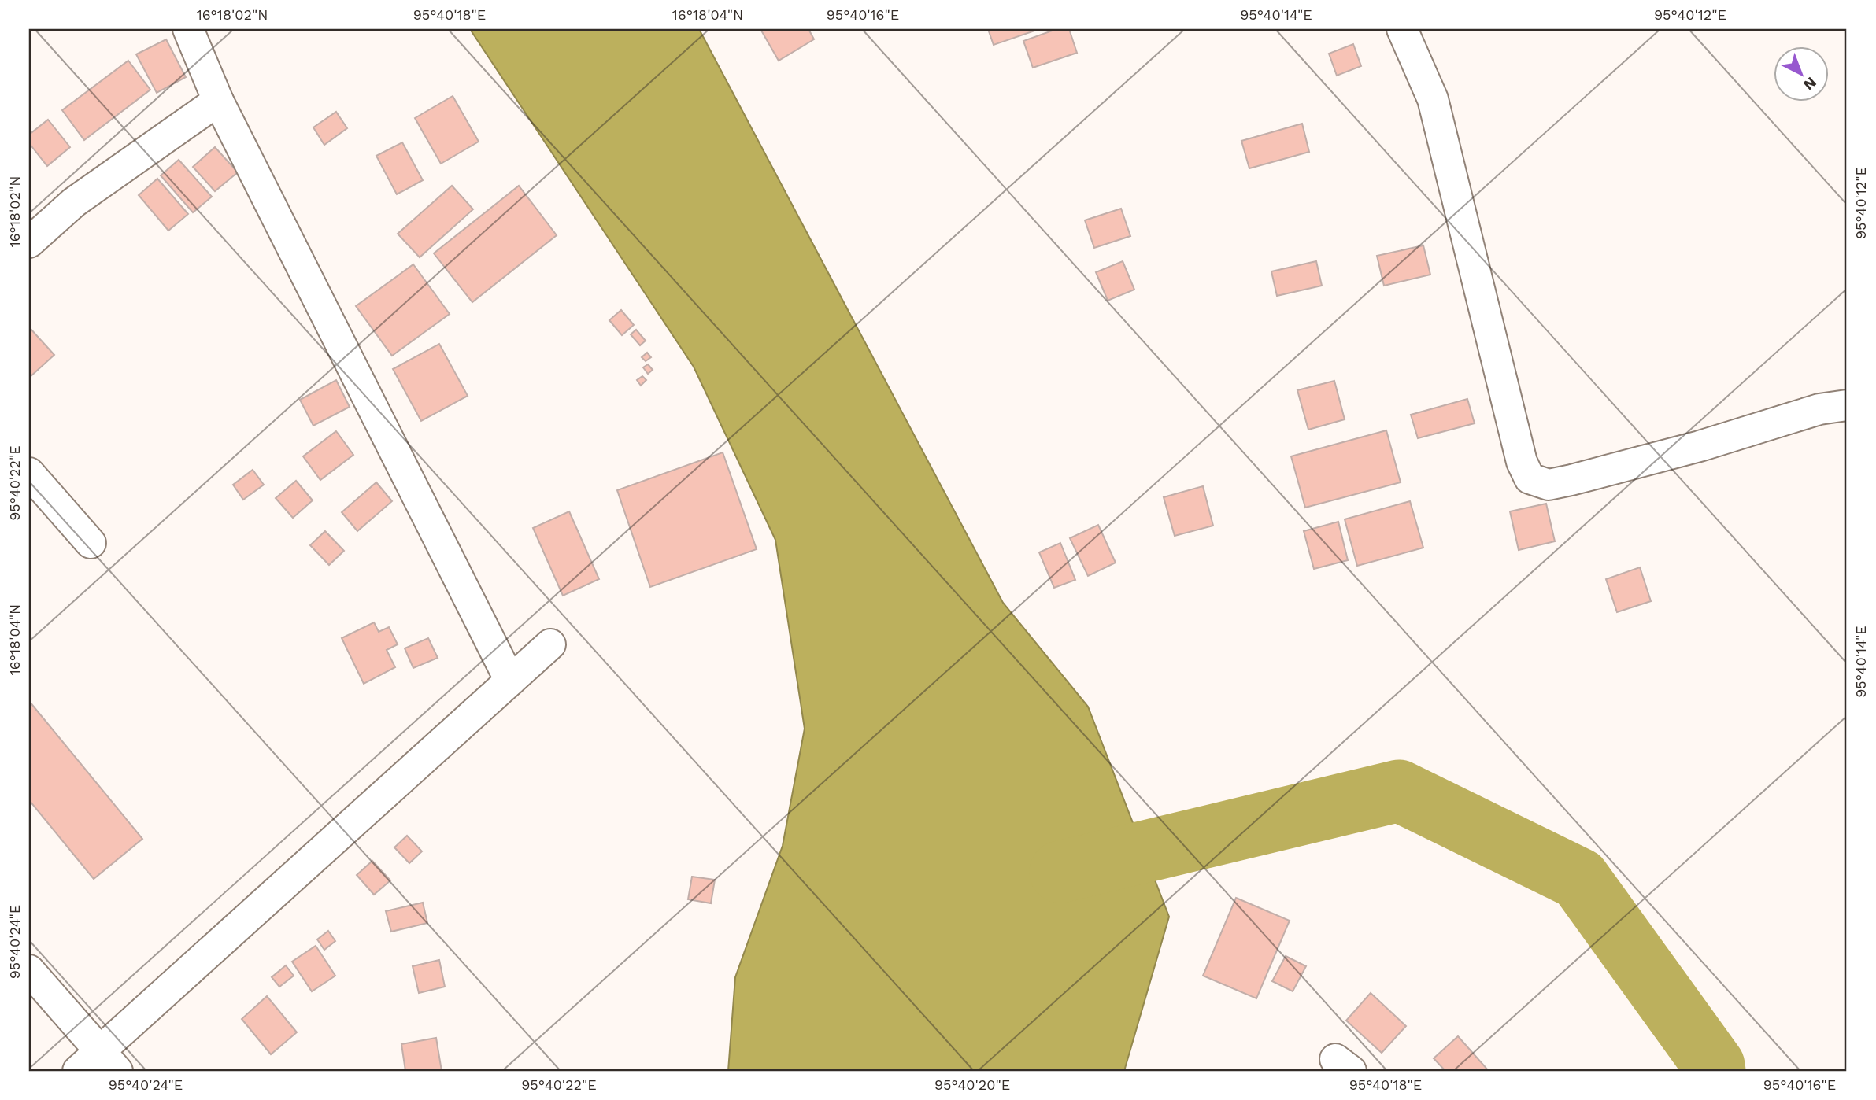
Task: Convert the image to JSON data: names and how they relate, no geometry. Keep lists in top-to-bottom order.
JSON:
{
  "north": "bottom right",
  "coordinates": [
    "16°18'02\"N",
    "95°40'18\"E",
    "16°18'04\"N",
    "95°40'16\"E",
    "95°40'14\"E",
    "95°40'12\"E",
    "95°40'22\"E",
    "95°40'24\"E",
    "95°40'20\"E"
  ]
}
